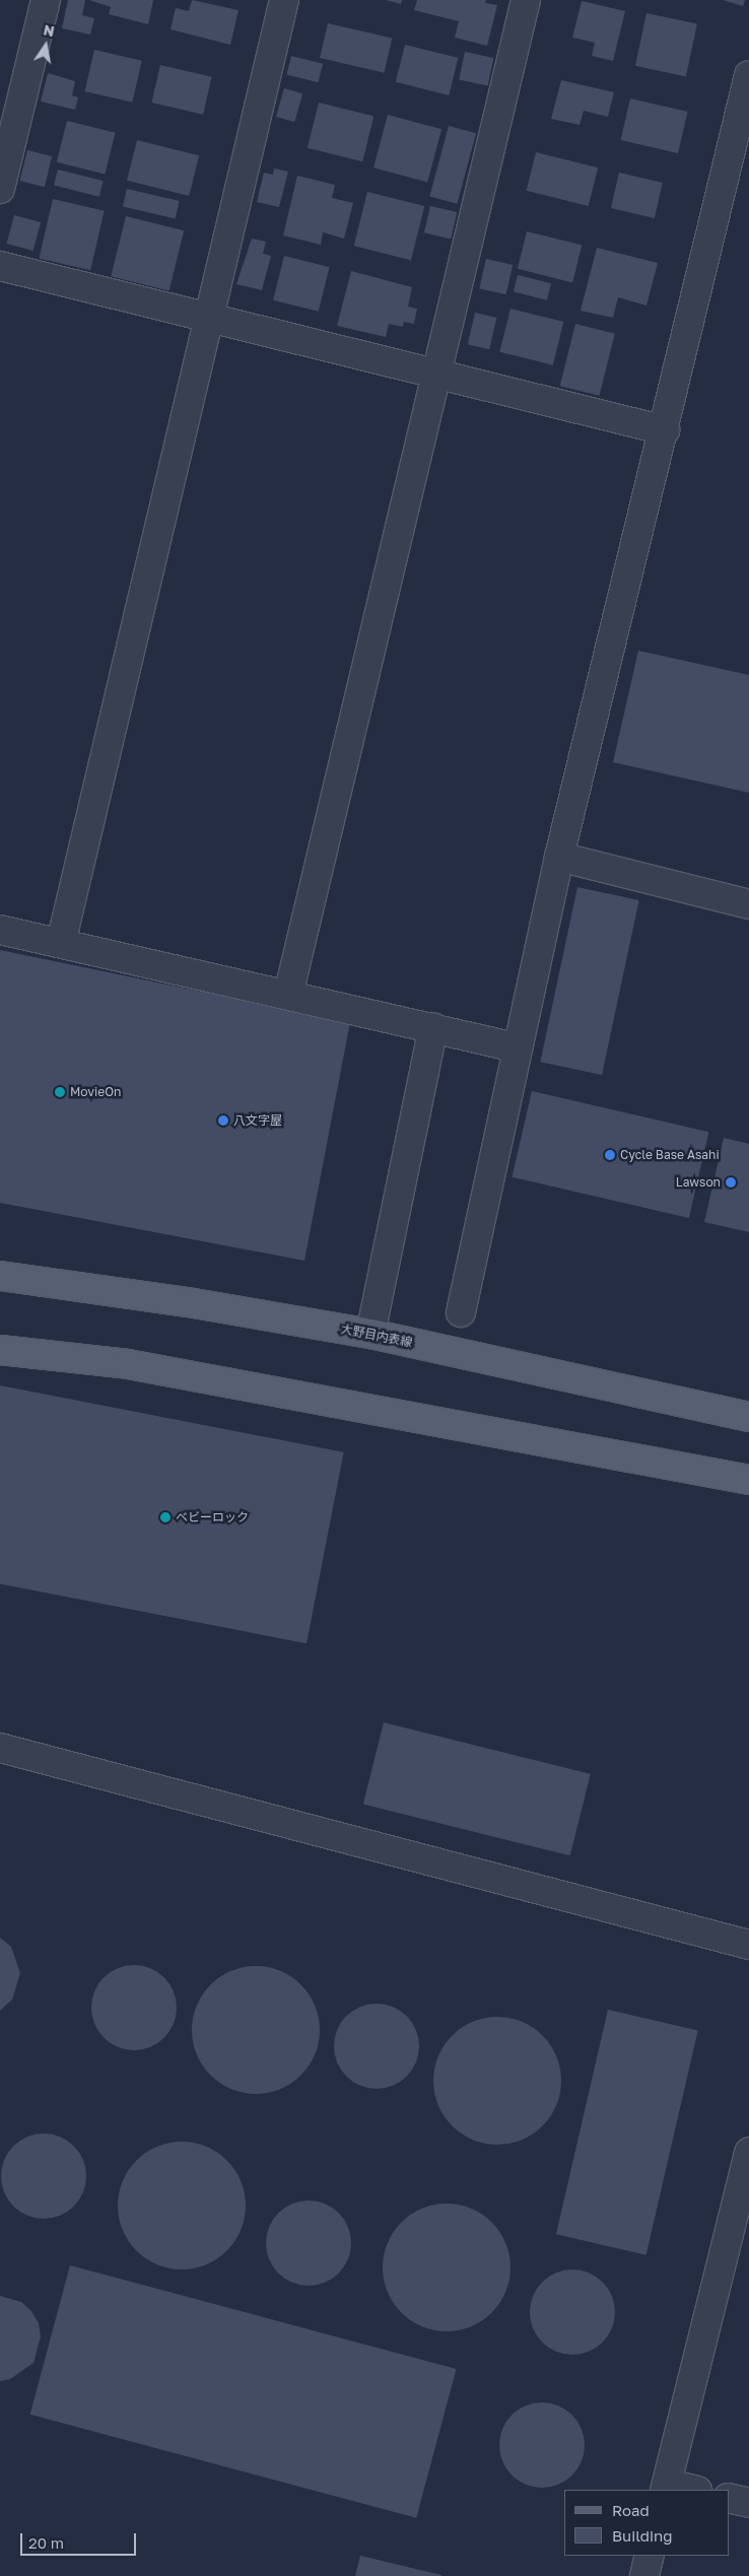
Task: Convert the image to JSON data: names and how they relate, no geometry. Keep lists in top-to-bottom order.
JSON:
{
  "streets": {
    "main road": ["大野目内表線"]
  },
  "places": [
    "MovieOn",
    "八文字屋",
    "Cycle Base Asahi",
    "Lawson",
    "ベビーロック"
  ],
  "legend": ["Road", "Building"],
  "scale_bar": "20 m",
  "north": "top"
}
